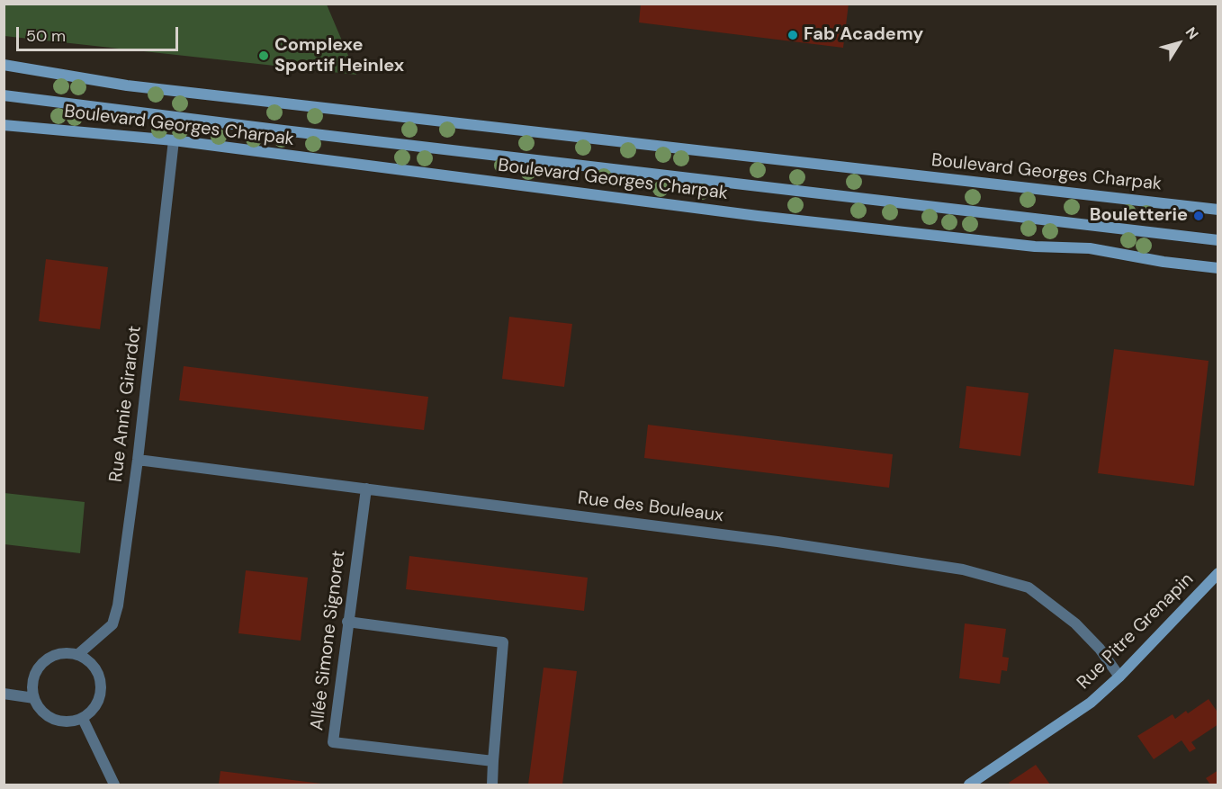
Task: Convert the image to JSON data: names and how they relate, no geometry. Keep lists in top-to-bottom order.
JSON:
{
  "streets": {
    "main road": ["Boulevard Georges Charpak", "Rue Pitre Grenapin"],
    "street": ["Rue Annie Girardot", "Rue des Bouleaux", "Allée Simone Signoret"]
  },
  "crossings": [
    ["Boulevard Georges Charpak", "Rue Annie Girardot"],
    ["Rue Annie Girardot", "Rue des Bouleaux"],
    ["Rue des Bouleaux", "Rue Pitre Grenapin"],
    ["Rue des Bouleaux", "Allée Simone Signoret"]
  ],
  "places": ["Fab’Academy", "Complexe Sportif Heinlex", "Bouletterie"],
  "scale_bar": "50 m",
  "north": "top right"
}
